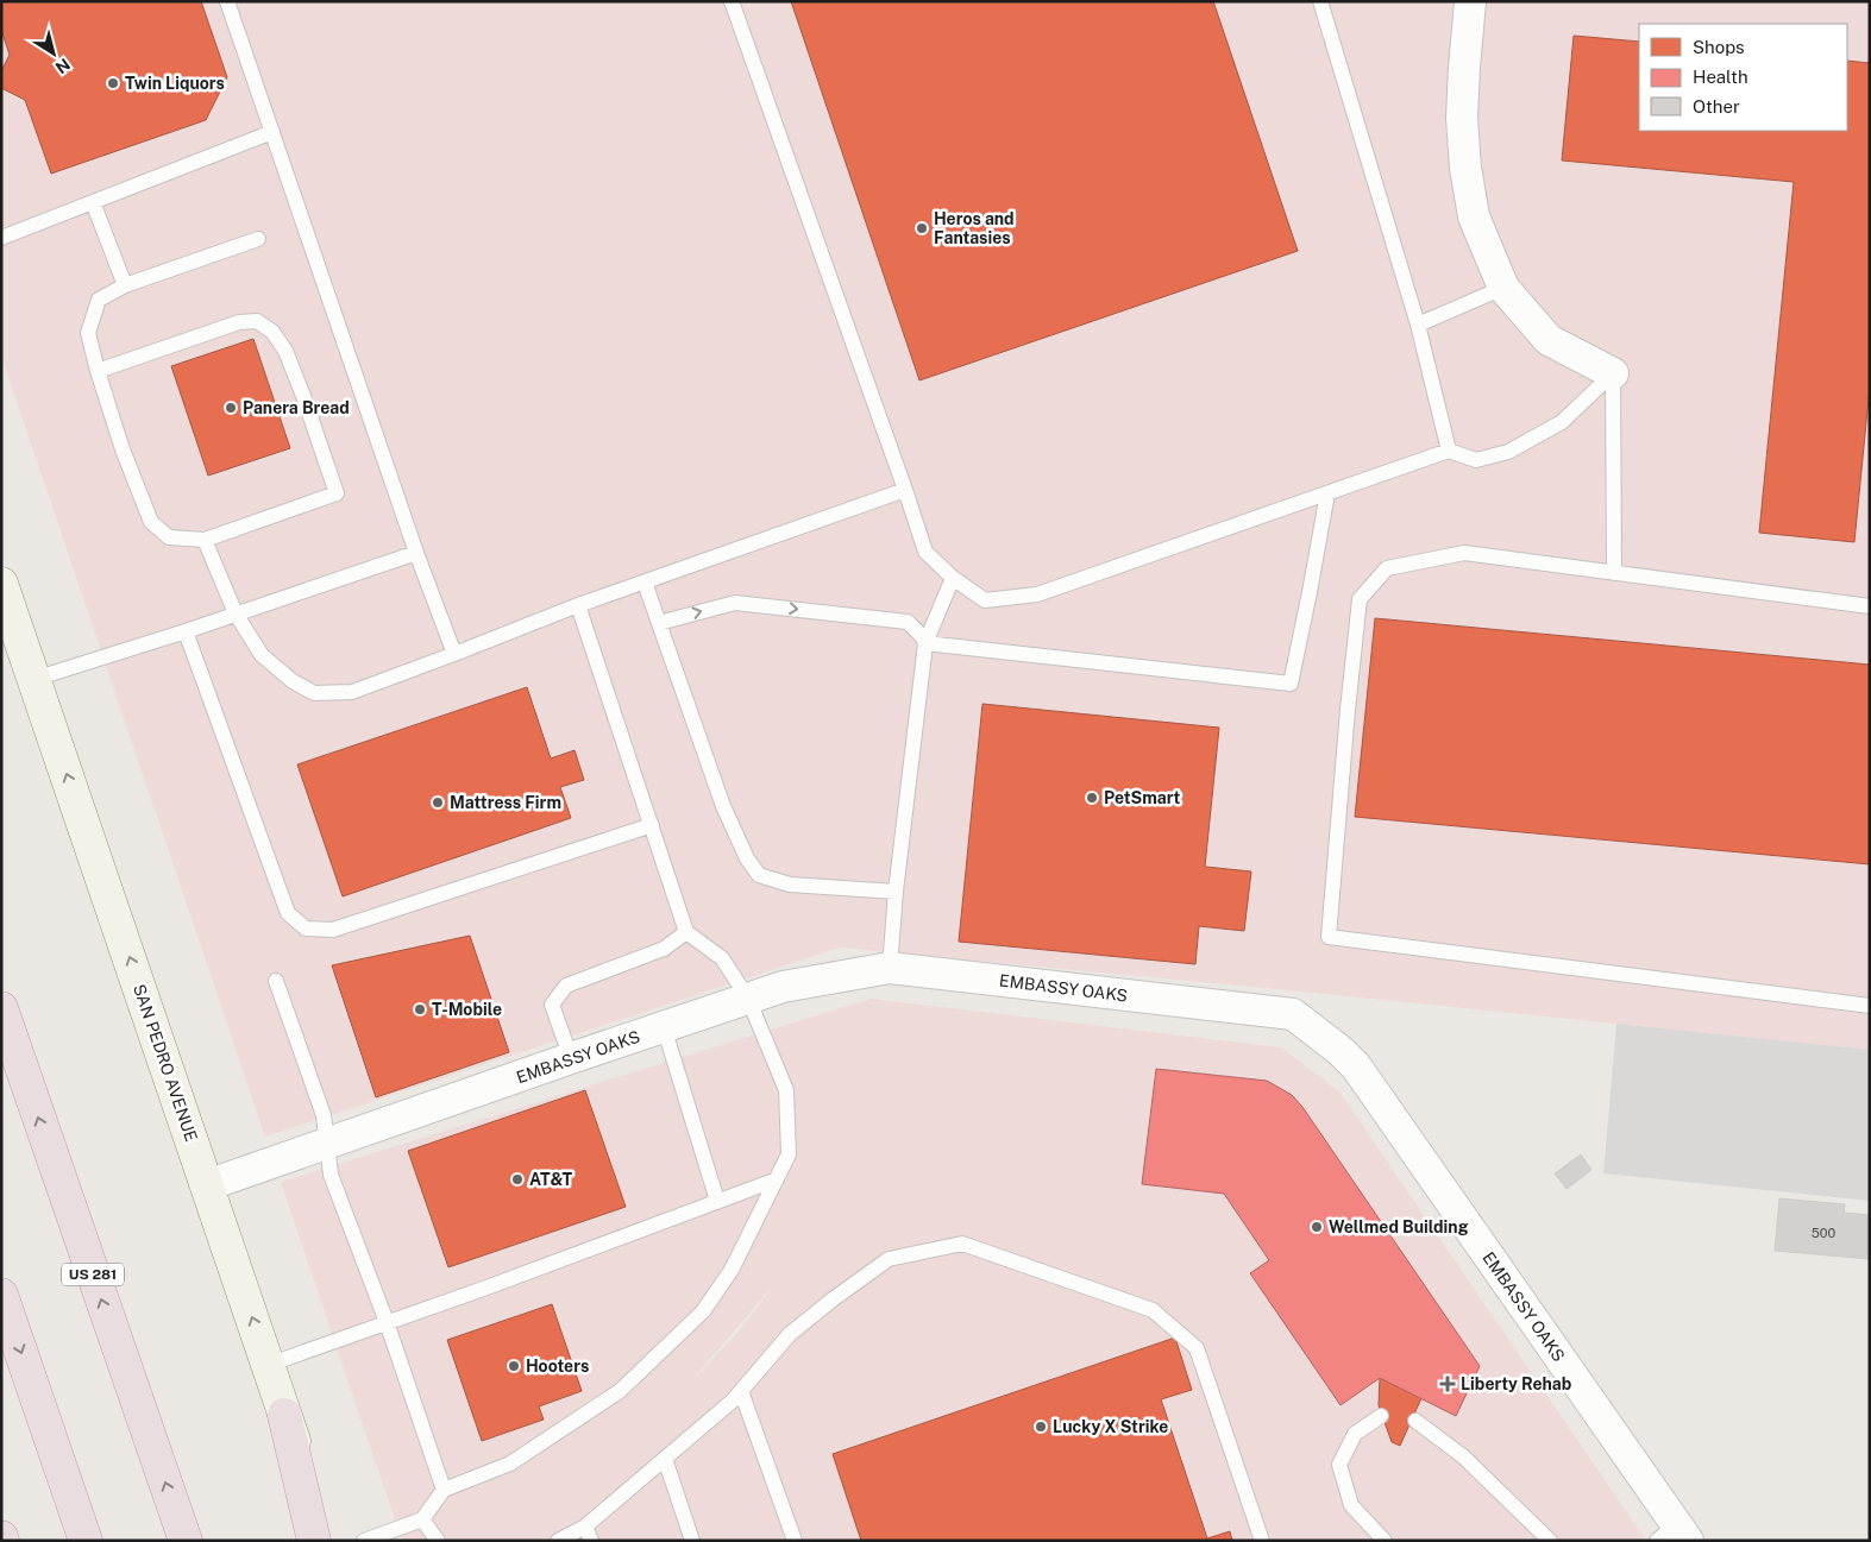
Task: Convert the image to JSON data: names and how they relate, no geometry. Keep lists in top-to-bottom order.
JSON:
{
  "streets": {
    "highway": ["US 281"],
    "main road": ["SAN PEDRO AVENUE"],
    "street": ["EMBASSY OAKS"]
  },
  "crossings": [
    ["EMBASSY OAKS", "SAN PEDRO AVENUE"]
  ],
  "one_way": ["SAN PEDRO AVENUE"],
  "places": {
    "other": [
      "Twin Liquors",
      "Heros and Fantasies",
      "Panera Bread",
      "PetSmart",
      "Mattress Firm",
      "T-Mobile",
      "AT&T",
      "Wellmed Building",
      "Hooters",
      "Lucky X Strike"
    ],
    "health": ["Liberty Rehab"]
  },
  "house_numbers": ["500"],
  "legend": ["Shops", "Health", "Other"],
  "north": "bottom right"
}
